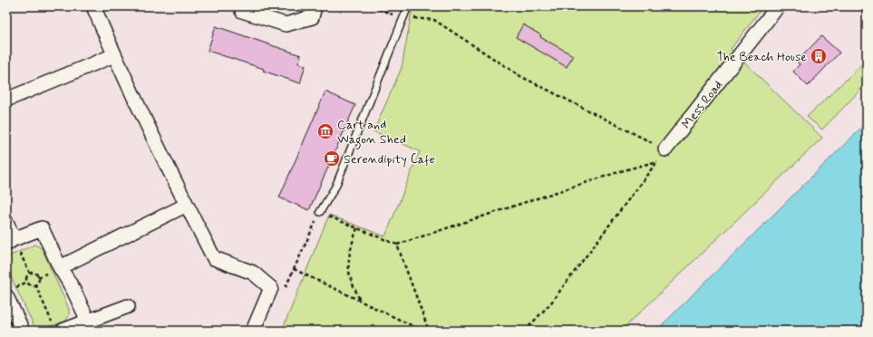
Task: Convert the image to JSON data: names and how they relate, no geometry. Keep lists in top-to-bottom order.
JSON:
{
  "streets": {
    "street": ["Mess Road"]
  },
  "places": {
    "building": ["The Beach House"],
    "museum": ["Cart and Wagon Shed"],
    "cafe": ["Serendipity Cafe"]
  }
}
